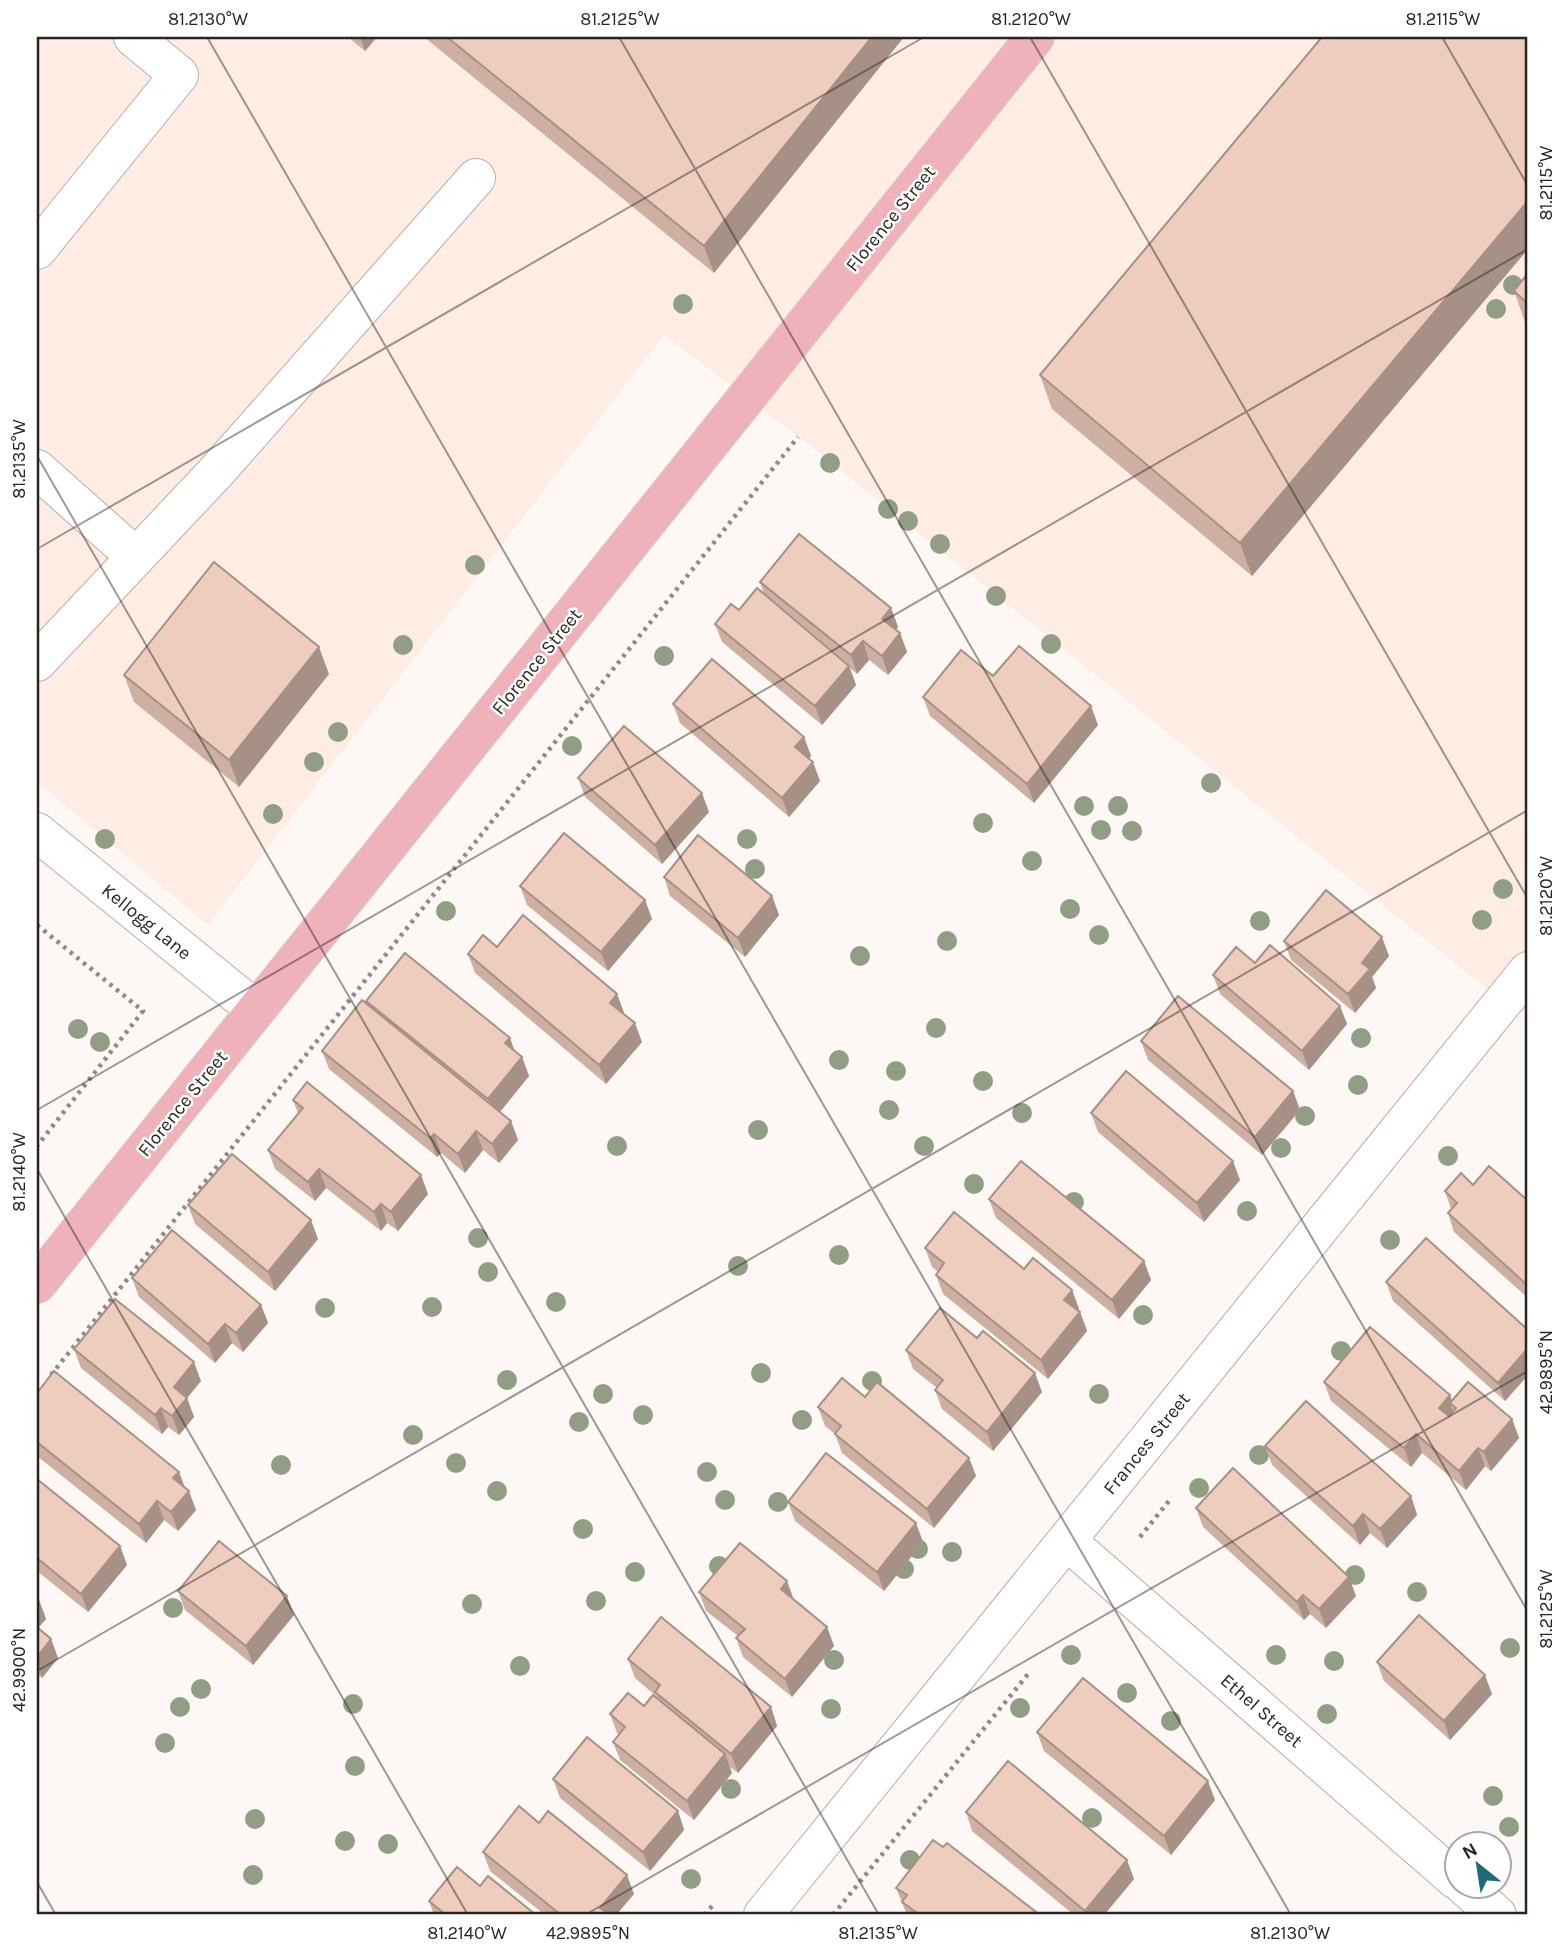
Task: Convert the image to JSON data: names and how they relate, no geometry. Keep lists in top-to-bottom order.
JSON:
{
  "streets": {
    "main road": ["Florence Street"],
    "street": ["Kellogg Lane", "Frances Street", "Ethel Street"]
  },
  "crossings": [
    ["Florence Street", "Kellogg Lane"],
    ["Frances Street", "Ethel Street"]
  ],
  "north": "top left",
  "coordinates": [
    "81.2130°W",
    "81.2125°W",
    "81.2120°W",
    "81.2115°W",
    "81.2135°W",
    "81.2140°W",
    "42.9895°N",
    "42.9900°N"
  ]
}
